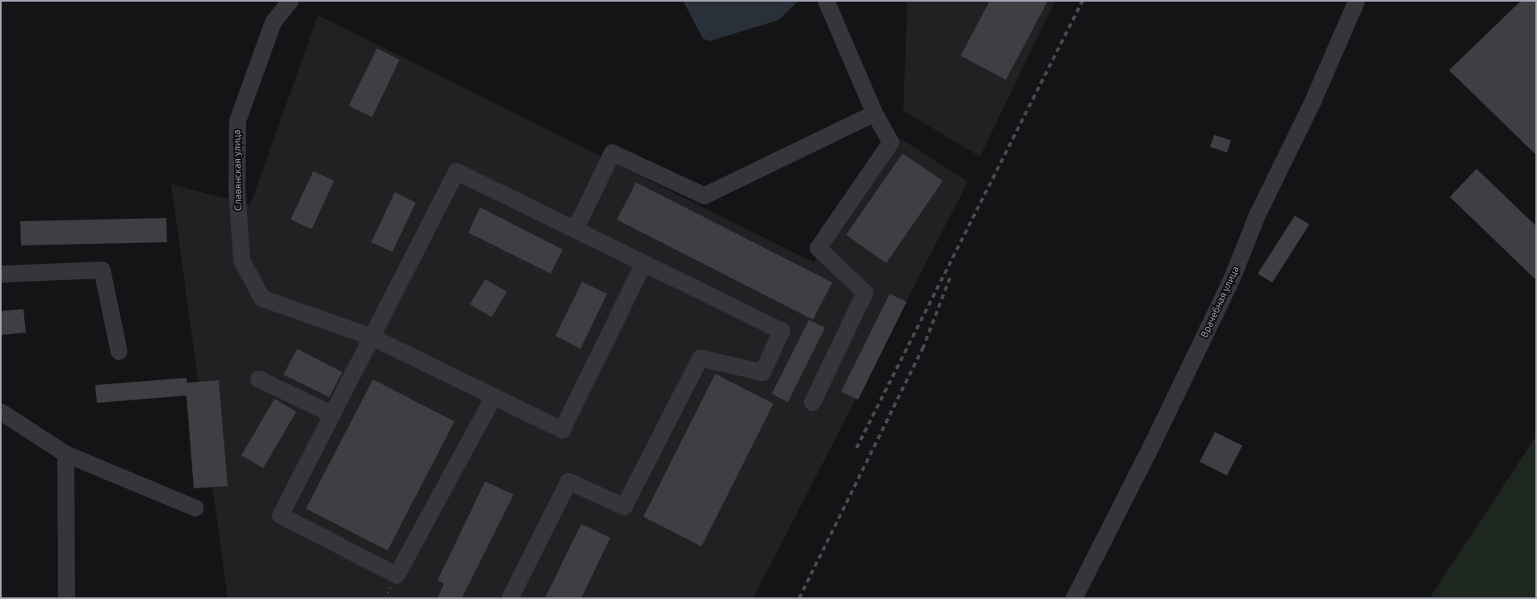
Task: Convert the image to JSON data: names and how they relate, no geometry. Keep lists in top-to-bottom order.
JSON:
{
  "streets": {
    "street": ["Славянская улица", "Врачебная улица"]
  }
}
